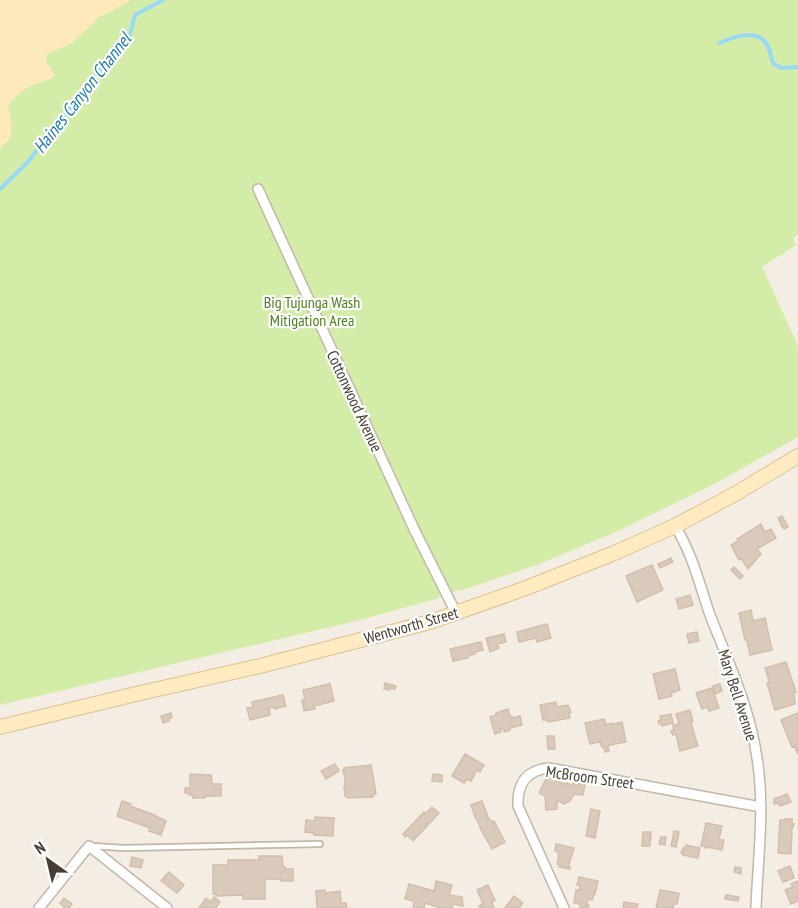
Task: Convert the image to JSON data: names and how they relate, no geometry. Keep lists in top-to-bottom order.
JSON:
{
  "streets": {
    "main road": ["Wentworth Street"],
    "street": ["Cottonwood Avenue", "Mary Bell Avenue", "McBroom Street"]
  },
  "crossings": [
    ["Cottonwood Avenue", "Wentworth Street"],
    ["Wentworth Street", "Mary Bell Avenue"],
    ["Mary Bell Avenue", "McBroom Street"]
  ],
  "water": ["Haines Canyon Channel"],
  "parks": ["Big Tujunga Wash Mitigation Area"],
  "north": "top left"
}
